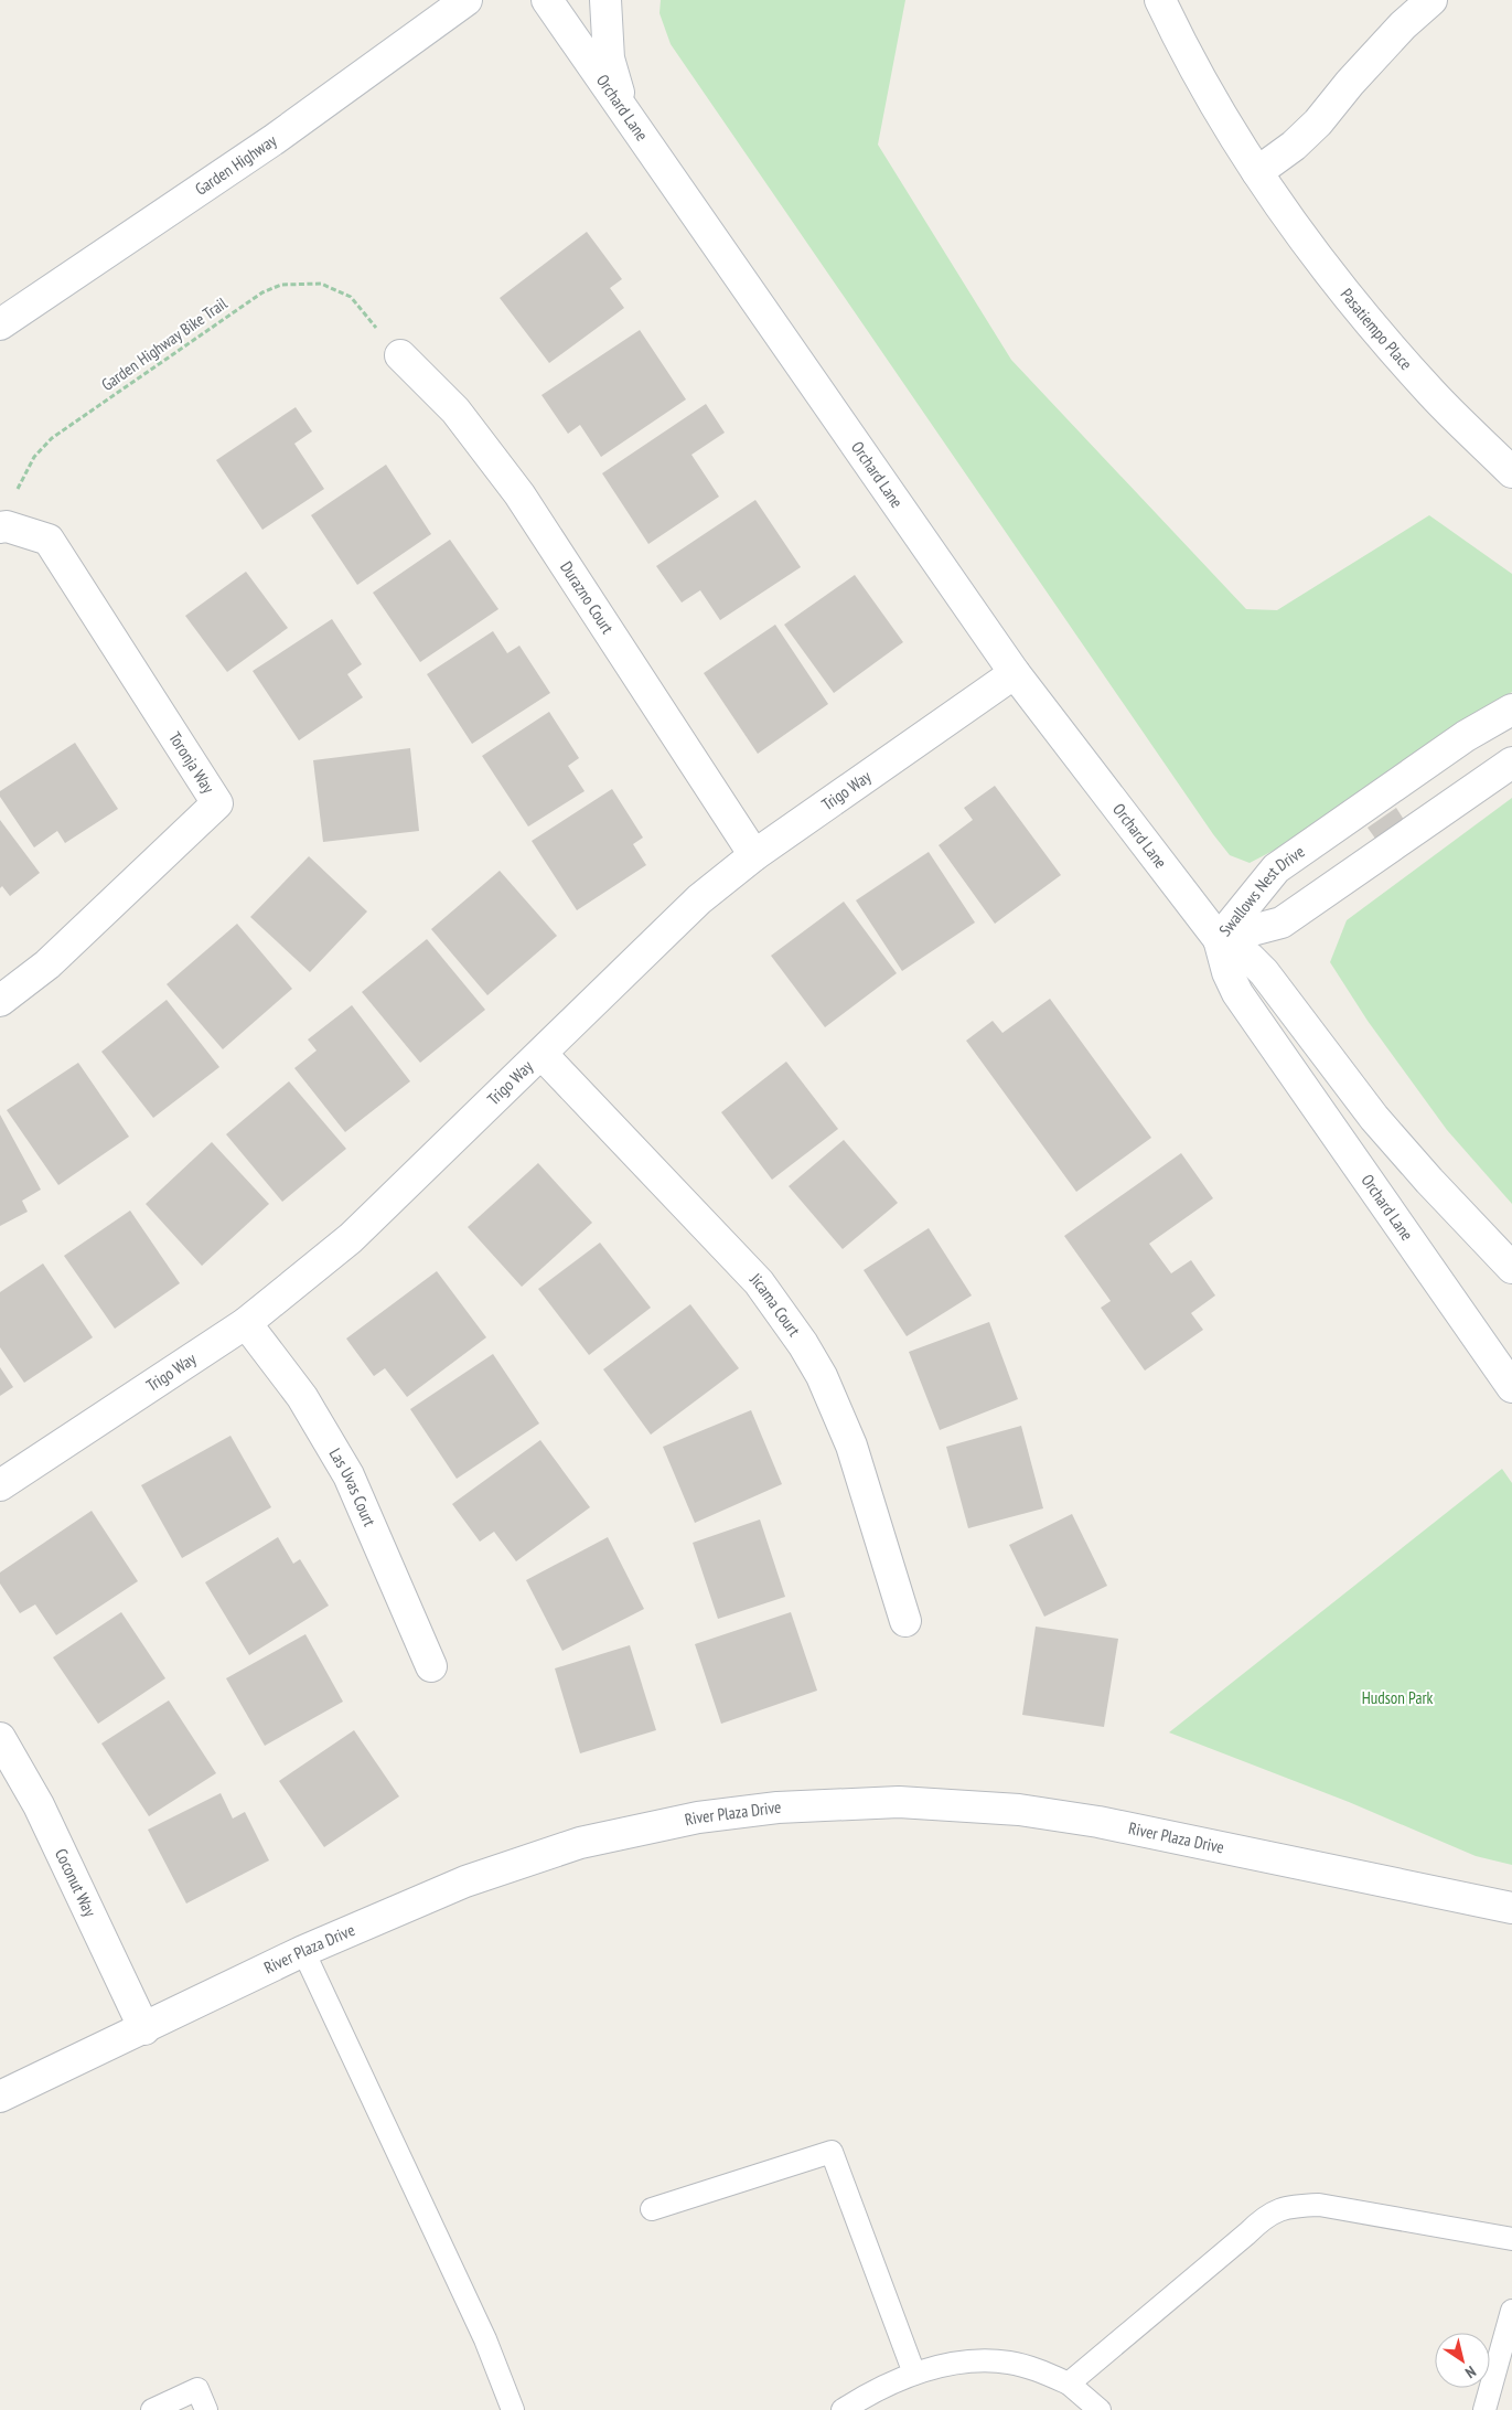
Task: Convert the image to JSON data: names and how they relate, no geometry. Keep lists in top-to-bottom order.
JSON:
{
  "streets": {
    "street": [
      "Orchard Lane",
      "Garden Highway",
      "Pasatiempo Place",
      "Durazno Court",
      "Toronja Way",
      "Trigo Way",
      "Swallows Nest Drive",
      "Jicama Court",
      "Las Uvas Court",
      "River Plaza Drive",
      "Coconut Way"
    ],
    "path": ["Garden Highway Bike Trail"]
  },
  "crossings": [
    ["Orchard Lane", "Trigo Way"],
    ["Orchard Lane", "Swallows Nest Drive"],
    ["Durazno Court", "Trigo Way"],
    ["Trigo Way", "Jicama Court"],
    ["Trigo Way", "Las Uvas Court"],
    ["River Plaza Drive", "Coconut Way"]
  ],
  "parks": ["Hudson Park"],
  "north": "bottom right"
}
